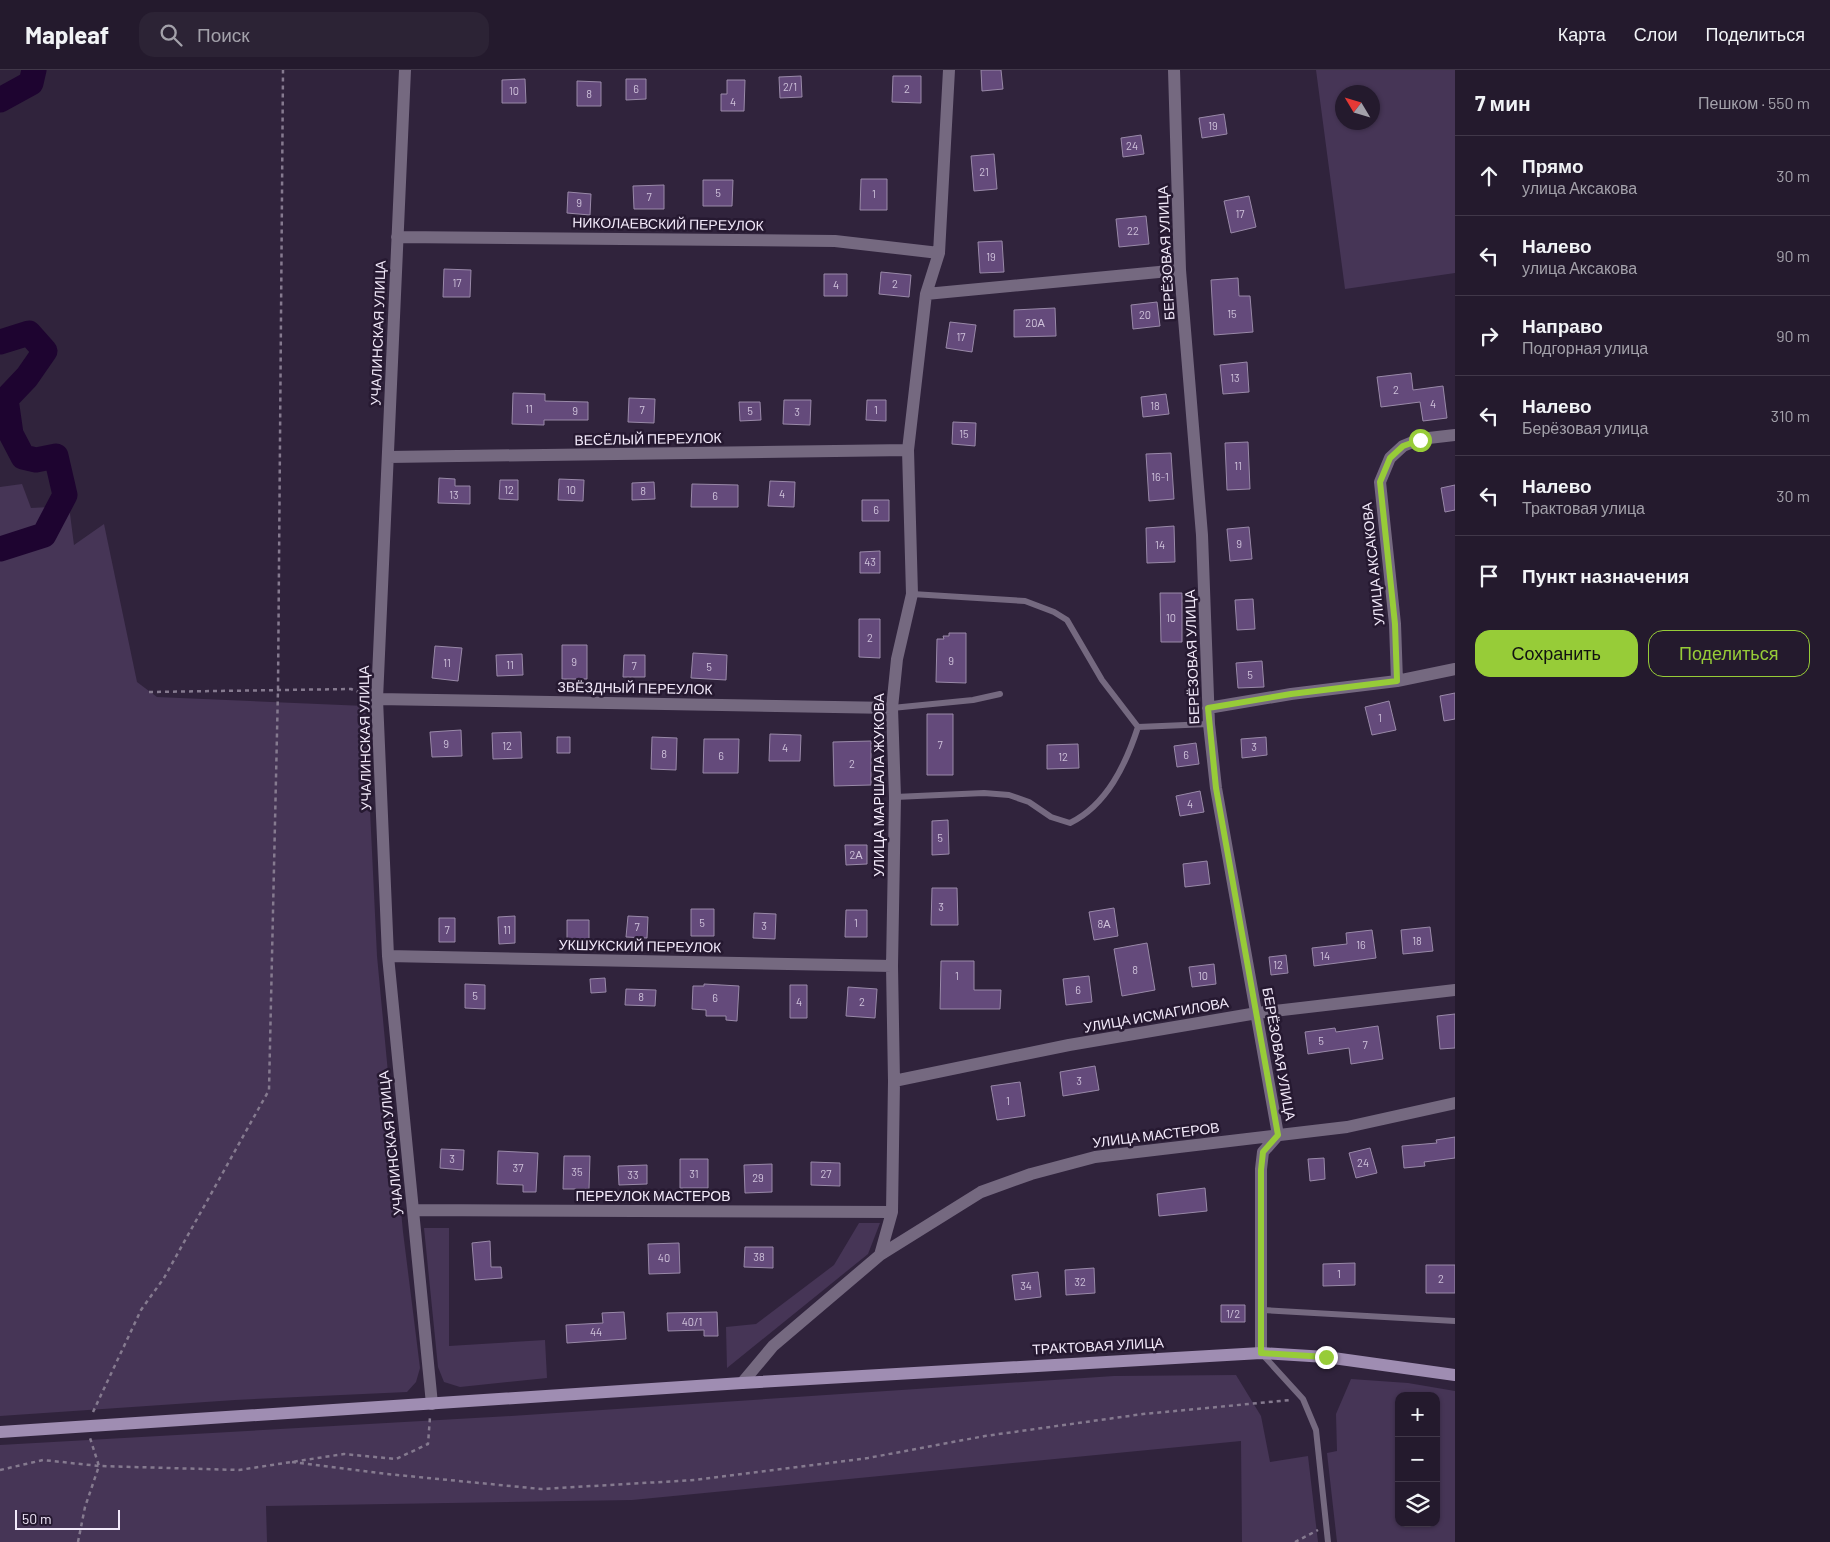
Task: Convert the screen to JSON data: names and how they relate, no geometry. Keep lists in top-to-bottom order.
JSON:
{
  "streets": {
    "main road": ["ТРАКТОВАЯ УЛИЦА"],
    "street": [
      "НИКОЛАЕВСКИЙ ПЕРЕУЛОК",
      "БЕРЁЗОВАЯ УЛИЦА",
      "УЧАЛИНСКАЯ УЛИЦА",
      "ВЕСЁЛЫЙ ПЕРЕУЛОК",
      "УЛИЦА АКСАКОВА",
      "ЗВЁЗДНЫЙ ПЕРЕУЛОК",
      "УЛИЦА МАРШАЛА ЖУКОВА",
      "УКШУКСКИЙ ПЕРЕУЛОК",
      "УЛИЦА ИСМАГИЛОВА",
      "УЛИЦА МАСТЕРОВ",
      "ПЕРЕУЛОК МАСТЕРОВ"
    ]
  },
  "crossings": [
    ["НИКОЛАЕВСКИЙ ПЕРЕУЛОК", "УЧАЛИНСКАЯ УЛИЦА"],
    ["НИКОЛАЕВСКИЙ ПЕРЕУЛОК", "УЛИЦА МАРШАЛА ЖУКОВА"],
    ["БЕРЁЗОВАЯ УЛИЦА", "УЛИЦА ИСМАГИЛОВА"],
    ["БЕРЁЗОВАЯ УЛИЦА", "УЛИЦА МАСТЕРОВ"],
    ["БЕРЁЗОВАЯ УЛИЦА", "ТРАКТОВАЯ УЛИЦА"],
    ["УЧАЛИНСКАЯ УЛИЦА", "ВЕСЁЛЫЙ ПЕРЕУЛОК"],
    ["УЧАЛИНСКАЯ УЛИЦА", "ЗВЁЗДНЫЙ ПЕРЕУЛОК"],
    ["УЧАЛИНСКАЯ УЛИЦА", "УКШУКСКИЙ ПЕРЕУЛОК"],
    ["УЧАЛИНСКАЯ УЛИЦА", "ПЕРЕУЛОК МАСТЕРОВ"],
    ["УЧАЛИНСКАЯ УЛИЦА", "ТРАКТОВАЯ УЛИЦА"],
    ["ВЕСЁЛЫЙ ПЕРЕУЛОК", "УЛИЦА МАРШАЛА ЖУКОВА"],
    ["ЗВЁЗДНЫЙ ПЕРЕУЛОК", "УЛИЦА МАРШАЛА ЖУКОВА"],
    ["УЛИЦА МАРШАЛА ЖУКОВА", "УКШУКСКИЙ ПЕРЕУЛОК"],
    ["УЛИЦА МАРШАЛА ЖУКОВА", "УЛИЦА ИСМАГИЛОВА"],
    ["УЛИЦА МАРШАЛА ЖУКОВА", "УЛИЦА МАСТЕРОВ"],
    ["УЛИЦА МАРШАЛА ЖУКОВА", "ПЕРЕУЛОК МАСТЕРОВ"]
  ],
  "house_numbers": [
    "2/1",
    "6",
    "2",
    "10",
    "8",
    "4",
    "19",
    "24",
    "21",
    "5",
    "1",
    "7",
    "9",
    "17",
    "22",
    "19",
    "17",
    "2",
    "4",
    "15",
    "20",
    "20А",
    "17",
    "13",
    "2",
    "4",
    "18",
    "11",
    "7",
    "1",
    "9",
    "5",
    "3",
    "15",
    "11",
    "16-1",
    "12",
    "10",
    "8",
    "4",
    "13",
    "6",
    "6",
    "9",
    "14",
    "43",
    "10",
    "2",
    "9",
    "9",
    "11",
    "11",
    "7",
    "5",
    "5",
    "1",
    "9",
    "7",
    "12",
    "3",
    "4",
    "8",
    "6",
    "6",
    "12",
    "2",
    "4",
    "5",
    "2А",
    "3",
    "5",
    "1",
    "8А",
    "3",
    "7",
    "7",
    "11",
    "18",
    "16",
    "14",
    "12",
    "8",
    "1",
    "10",
    "6",
    "5",
    "8",
    "6",
    "4",
    "2",
    "5",
    "7",
    "3",
    "1",
    "3",
    "24",
    "37",
    "35",
    "31",
    "27",
    "33",
    "29",
    "38",
    "40",
    "1",
    "2",
    "32",
    "34",
    "1/2",
    "40/1",
    "44"
  ],
  "scale_bar": "50 m",
  "north": "top left",
  "page": {
    "header": "Mapleaf",
    "search": "Поиск",
    "nav": ["Карта", "Слои", "Поделиться"],
    "heading": ["7 мин", "Пешком · 550 m"],
    "list": [
      ["Прямо", "улица Аксакова", "30 m"],
      ["Налево", "улица Аксакова", "90 m"],
      ["Направо", "Подгорная улица", "90 m"],
      ["Налево", "Берёзовая улица", "310 m"],
      ["Налево", "Трактовая улица", "30 m"],
      "Пункт назначения"
    ],
    "buttons": ["Сохранить", "Поделиться"],
    "map_buttons": ["+", "−"],
    "scale": "50 m"
  }
}
